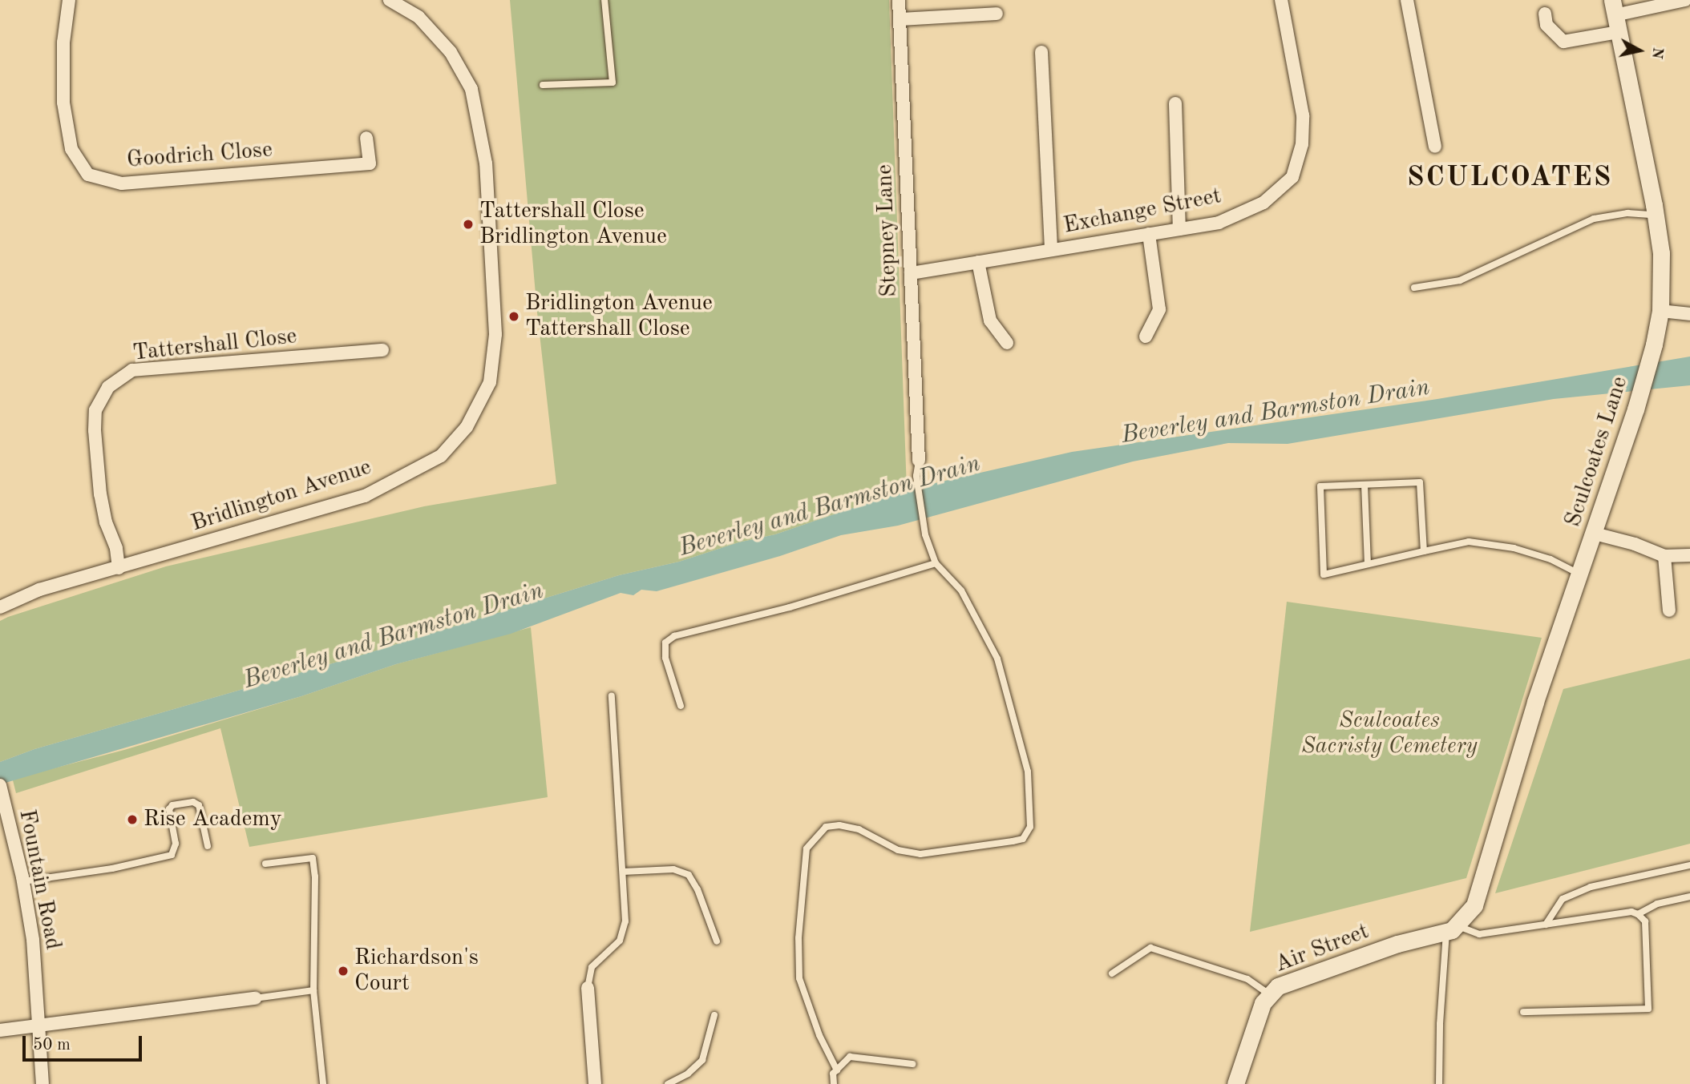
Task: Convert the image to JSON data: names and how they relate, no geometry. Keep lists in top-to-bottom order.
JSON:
{
  "streets": {
    "street": [
      "Goodrich Close",
      "Exchange Street",
      "Stepney Lane",
      "Tattershall Close",
      "Sculcoates Lane",
      "Bridlington Avenue",
      "Fountain Road",
      "Air Street"
    ]
  },
  "crossings": [
    ["Exchange Street", "Stepney Lane"],
    ["Tattershall Close", "Bridlington Avenue"],
    ["Sculcoates Lane", "Air Street"]
  ],
  "districts": ["SCULCOATES"],
  "water": ["Beverley and Barmston Drain"],
  "parks": ["Sculcoates Sacristy Cemetery"],
  "places": [
    "Tattershall Close Bridlington Avenue",
    "Bridlington Avenue Tattershall Close",
    "Rise Academy",
    "Richardson's Court"
  ],
  "scale_bar": "50 m",
  "north": "right"
}
